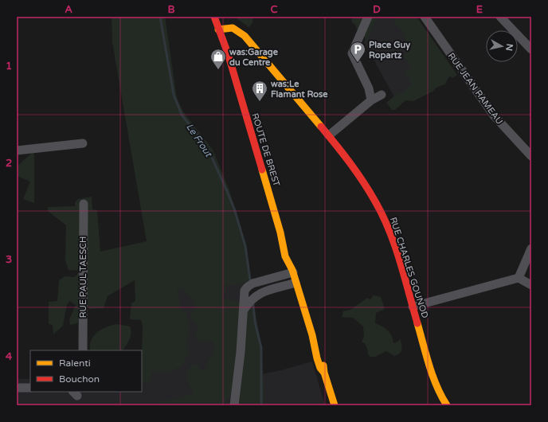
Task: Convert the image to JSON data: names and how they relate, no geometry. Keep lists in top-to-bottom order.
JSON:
{
  "streets": {
    "street": [
      "RUE JEAN RAMEAU",
      "ROUTE DE BREST",
      "RUE CHARLES GOUNOD",
      "RUE PAUL TAESCH"
    ]
  },
  "crossings": [
    ["ROUTE DE BREST", "RUE CHARLES GOUNOD"]
  ],
  "water": ["Le Frout"],
  "places": {
    "parking": ["Place Guy Ropartz"],
    "shop": ["was:Garage du Centre"],
    "building": ["was:Le Flamant Rose"]
  },
  "legend": ["Ralenti", "Bouchon"],
  "north": "right",
  "grid": {
    "columns": [
      "A",
      "B",
      "C",
      "D",
      "E"
    ],
    "rows": [
      "1",
      "2",
      "3",
      "4"
    ]
  }
}
